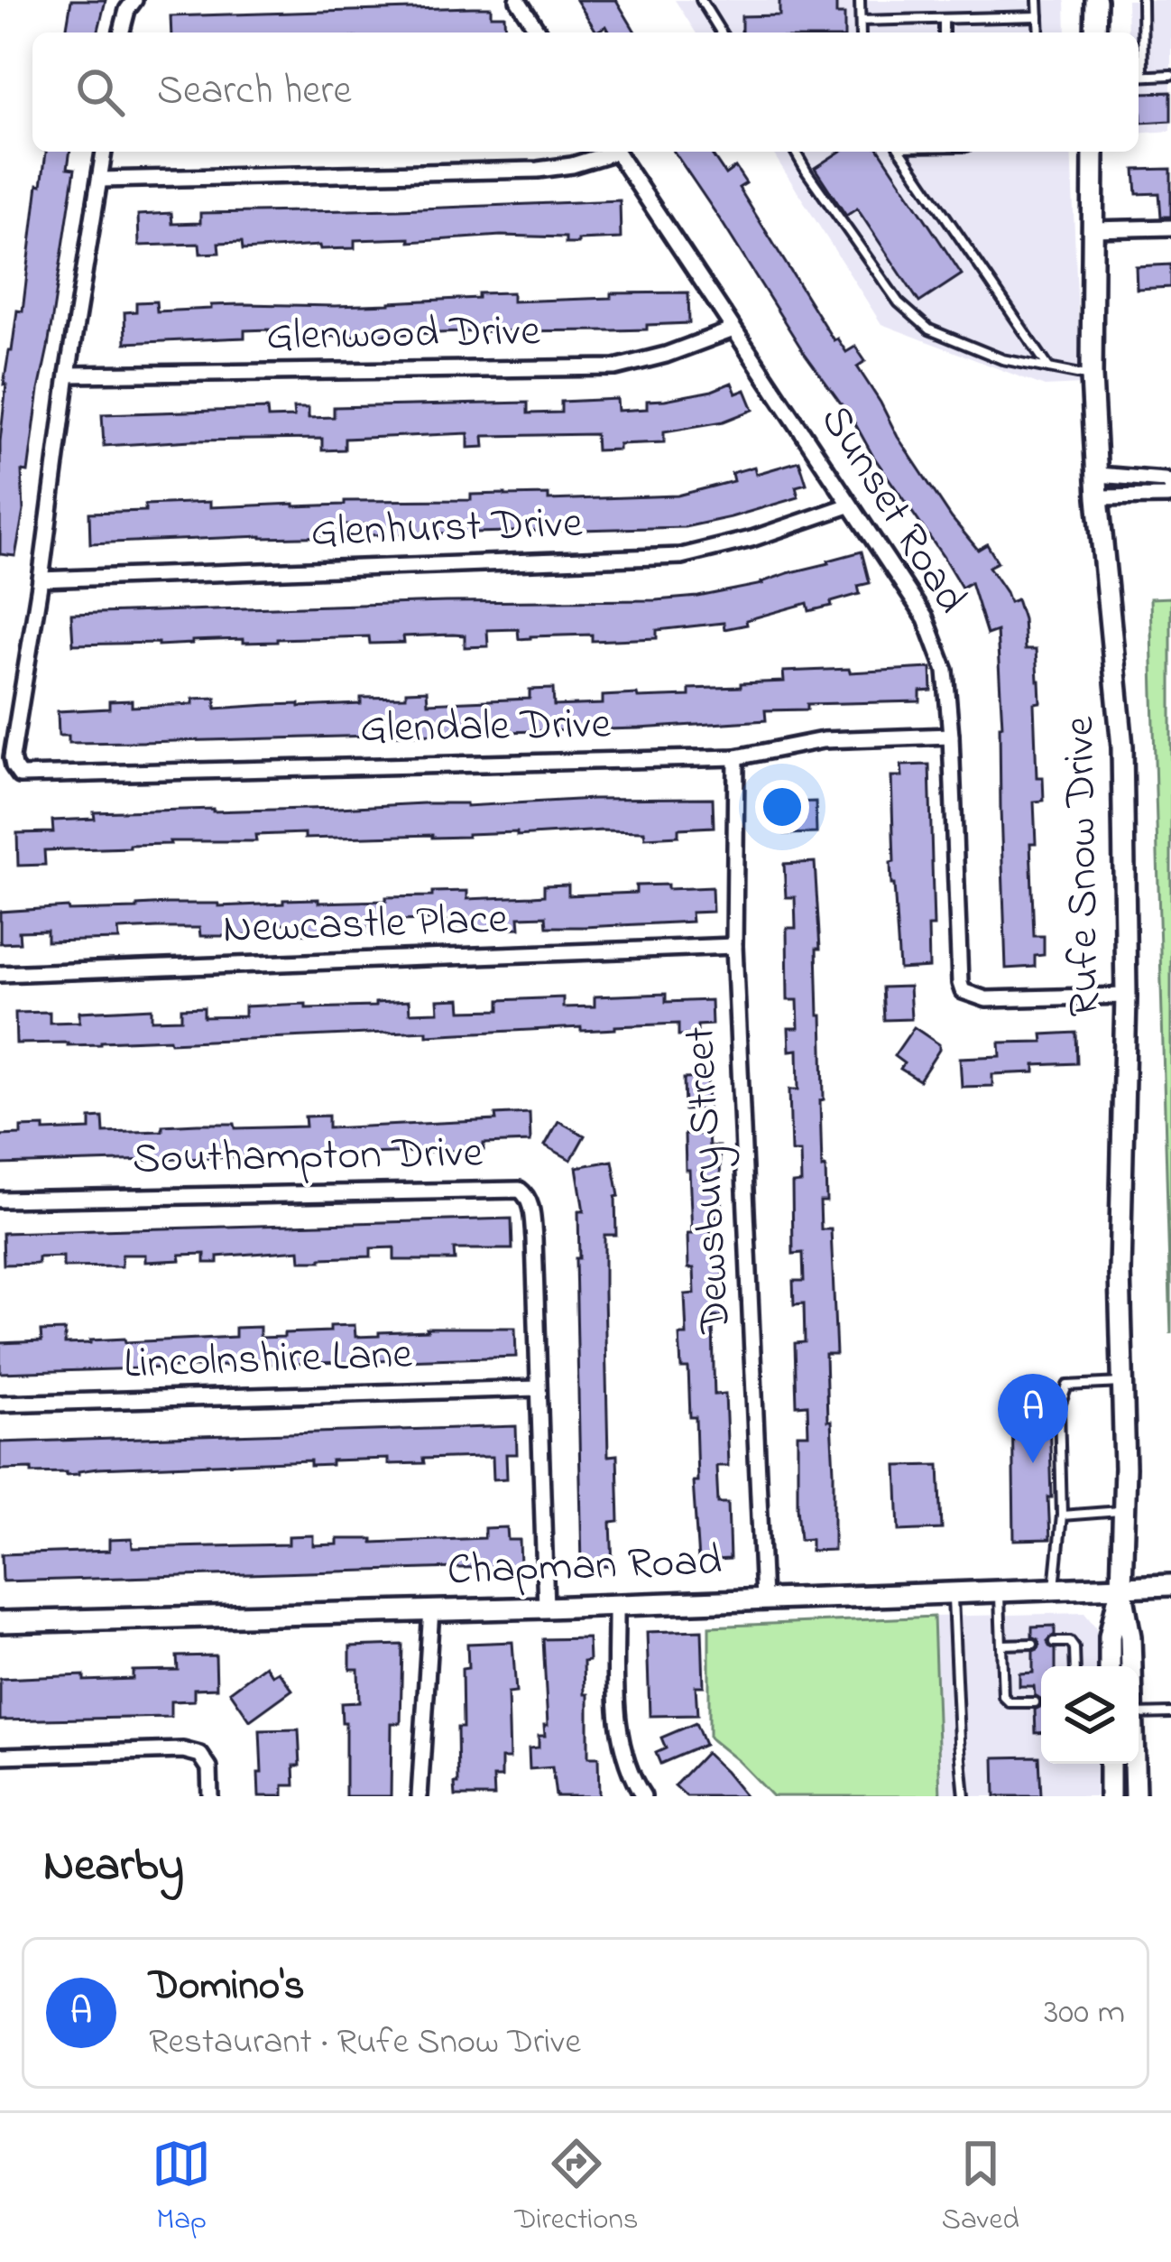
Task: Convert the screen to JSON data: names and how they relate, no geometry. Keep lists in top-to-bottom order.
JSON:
{
  "streets": {
    "main road": ["Rufe Snow Drive", "Chapman Road"],
    "street": [
      "Glenwood Drive",
      "Sunset Road",
      "Glenhurst Drive",
      "Glendale Drive",
      "Newcastle Place",
      "Southampton Drive",
      "Dewsbury Street",
      "Lincolnshire Lane"
    ]
  },
  "crossings": [
    ["Glenwood Drive", "Sunset Road"],
    ["Sunset Road", "Glenhurst Drive"],
    ["Sunset Road", "Glendale Drive"],
    ["Sunset Road", "Rufe Snow Drive"],
    ["Glenhurst Drive", "Glendale Drive"],
    ["Glendale Drive", "Dewsbury Street"],
    ["Rufe Snow Drive", "Chapman Road"],
    ["Newcastle Place", "Dewsbury Street"],
    ["Southampton Drive", "Lincolnshire Lane"],
    ["Southampton Drive", "Chapman Road"],
    ["Dewsbury Street", "Chapman Road"]
  ],
  "page": {
    "search": "Search here",
    "pins": "A",
    "heading": "Nearby",
    "list": [
      {
        "mark": "A",
        "name": "Domino's",
        "note": "Restaurant · Rufe Snow Drive",
        "value": "300 m"
      }
    ],
    "nav": ["Map", "Directions", "Saved"]
  }
}
